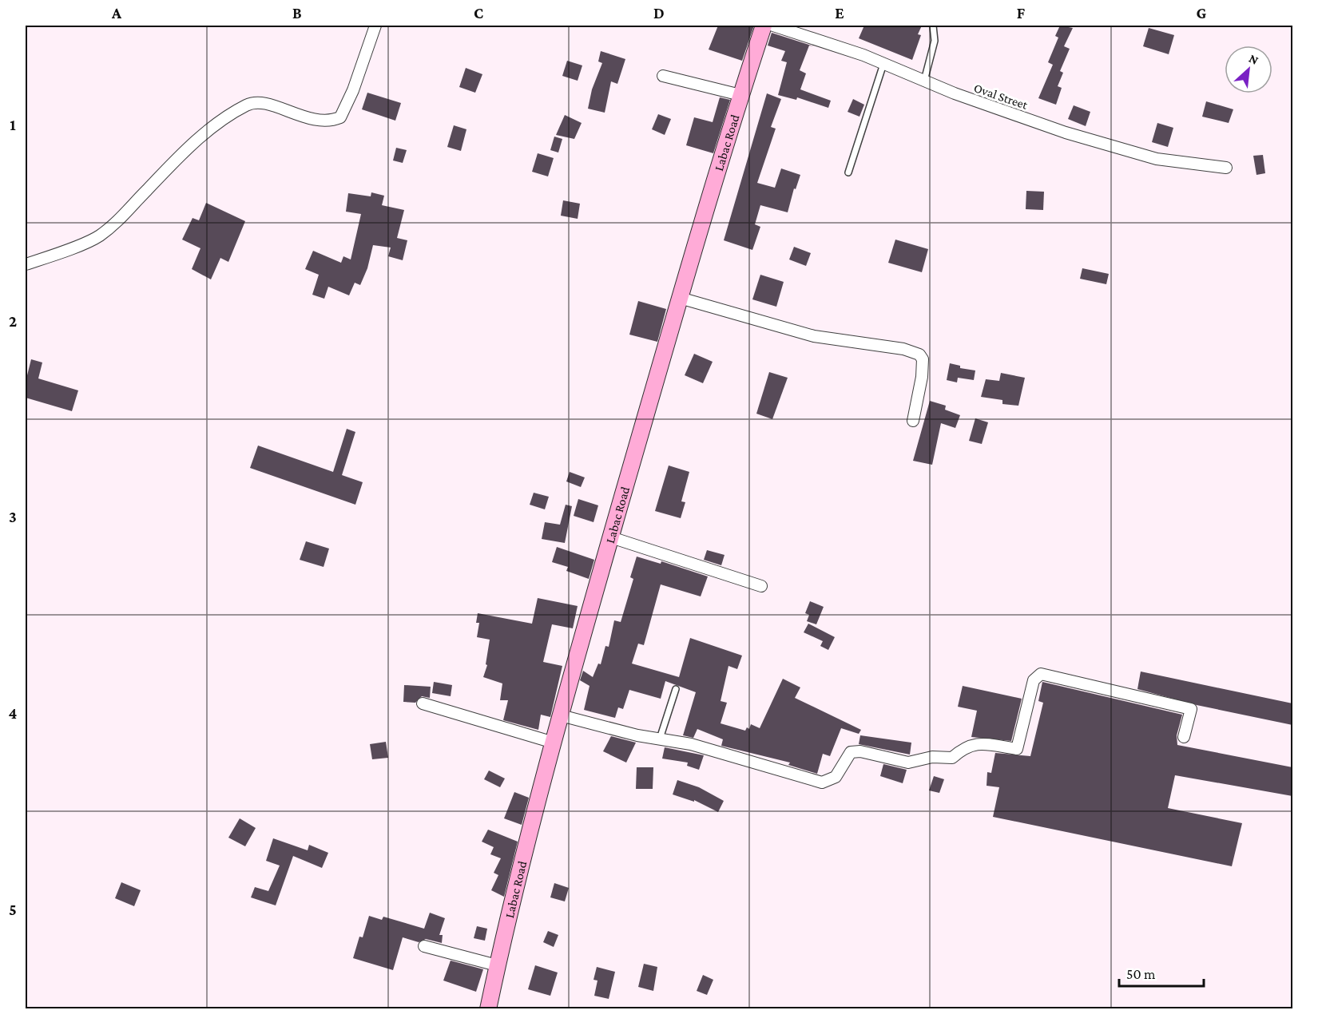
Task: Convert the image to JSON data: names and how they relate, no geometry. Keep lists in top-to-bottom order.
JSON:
{
  "streets": {
    "street": ["Oval Street", "Labac Road"]
  },
  "scale_bar": "50 m",
  "north": "top right",
  "grid": {
    "columns": [
      "A",
      "B",
      "C",
      "D",
      "E",
      "F",
      "G"
    ],
    "rows": [
      "1",
      "2",
      "3",
      "4",
      "5"
    ]
  }
}
